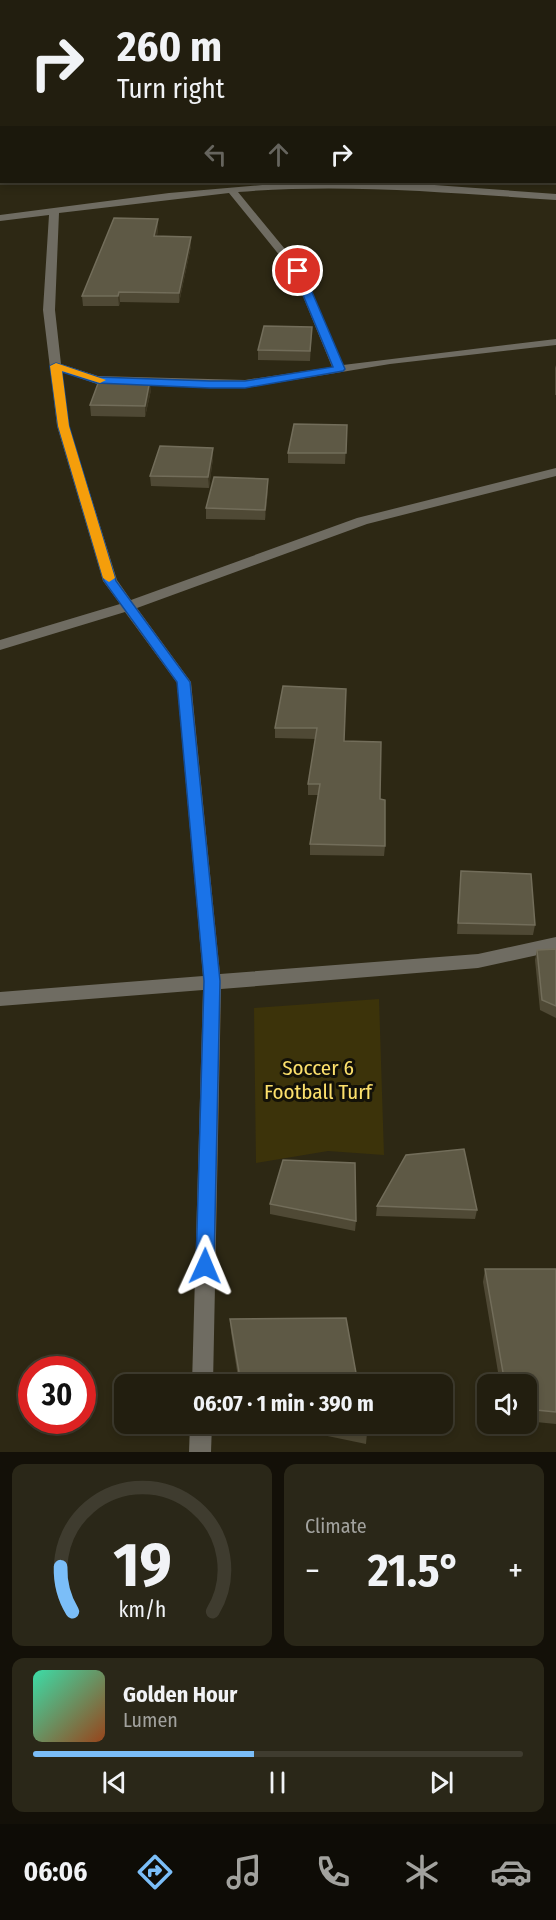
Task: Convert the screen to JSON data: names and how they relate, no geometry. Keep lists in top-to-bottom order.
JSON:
{
  "parks": ["Soccer 6 Football Turf"],
  "page": {
    "turn": ["260 m", "Turn right"],
    "limit": "30",
    "trip": "06:07 · 1 min · 390 m",
    "tile": "Climate",
    "heat": ["−", "21.5°", "+"],
    "song": ["Golden Hour", "Lumen"],
    "tabs": "06:06",
    "gauge": ["19", "km/h"]
  }
}
